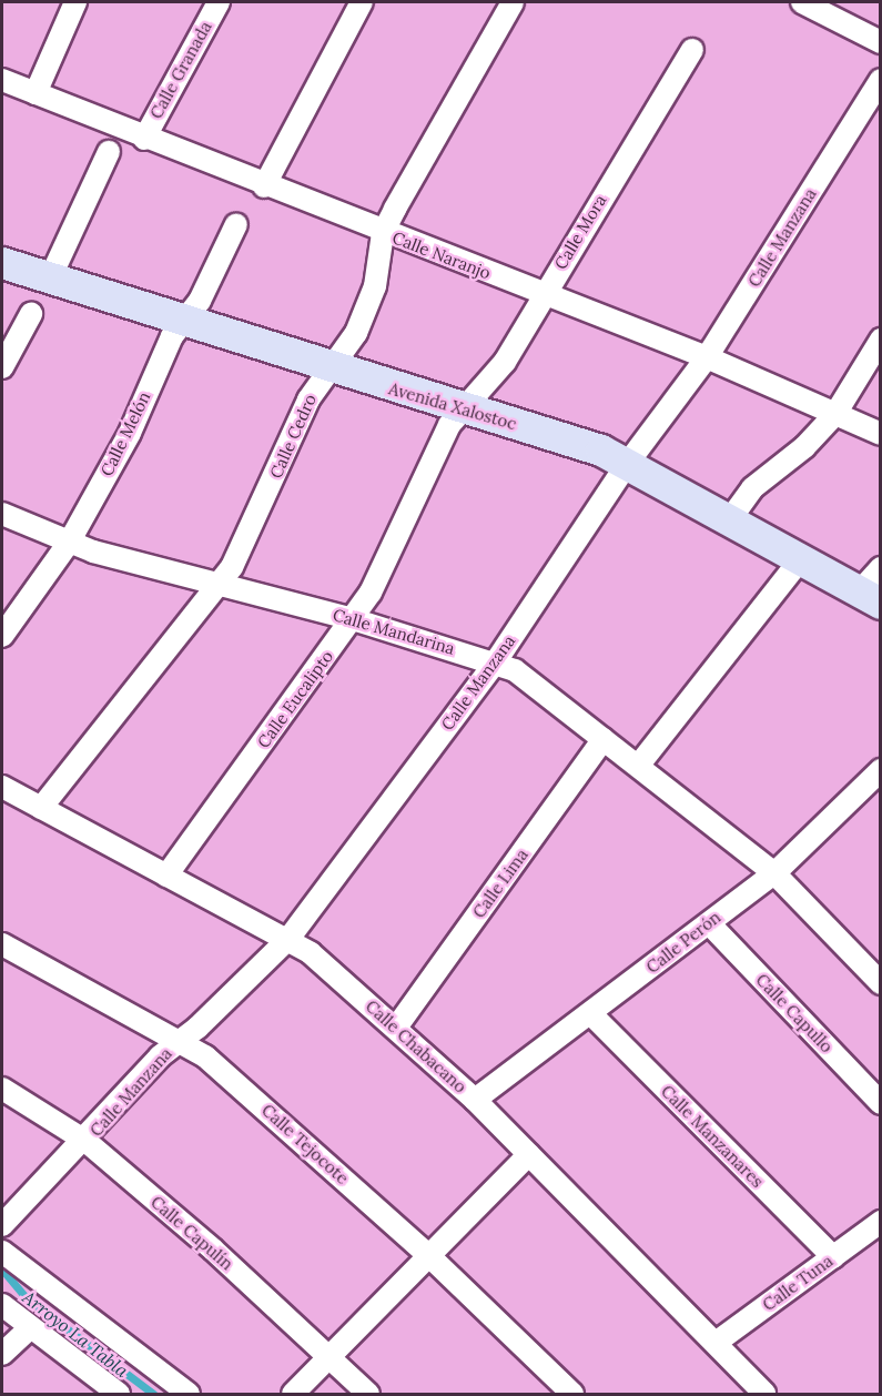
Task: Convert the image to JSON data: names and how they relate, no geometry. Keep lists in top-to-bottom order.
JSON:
{
  "streets": {
    "street": [
      "Calle Granada",
      "Calle Mora",
      "Calle Manzana",
      "Calle Naranjo",
      "Avenida Xalostoc",
      "Calle Melón",
      "Calle Cedro",
      "Calle Mandarina",
      "Calle Eucalipto",
      "Calle Lima",
      "Calle Perón",
      "Calle Capullo",
      "Calle Chabacano",
      "Calle Manzanares",
      "Calle Tejocote",
      "Calle Capulín",
      "Calle Tuna"
    ]
  },
  "crossings": [
    ["Calle Granada", "Calle Naranjo"],
    ["Calle Mora", "Calle Naranjo"],
    ["Calle Mora", "Avenida Xalostoc"],
    ["Calle Mora", "Calle Eucalipto"],
    ["Calle Manzana", "Calle Naranjo"],
    ["Calle Manzana", "Avenida Xalostoc"],
    ["Calle Manzana", "Calle Mandarina"],
    ["Calle Manzana", "Calle Chabacano"],
    ["Calle Manzana", "Calle Tejocote"],
    ["Calle Manzana", "Calle Capulín"],
    ["Calle Naranjo", "Calle Cedro"],
    ["Avenida Xalostoc", "Calle Melón"],
    ["Avenida Xalostoc", "Calle Cedro"],
    ["Avenida Xalostoc", "Calle Eucalipto"],
    ["Calle Melón", "Calle Mandarina"],
    ["Calle Cedro", "Calle Mandarina"],
    ["Calle Cedro", "Calle Chabacano"],
    ["Calle Mandarina", "Calle Eucalipto"],
    ["Calle Mandarina", "Calle Lima"],
    ["Calle Mandarina", "Calle Perón"],
    ["Calle Eucalipto", "Calle Chabacano"],
    ["Calle Lima", "Calle Chabacano"],
    ["Calle Perón", "Calle Capullo"],
    ["Calle Perón", "Calle Chabacano"],
    ["Calle Perón", "Calle Manzanares"],
    ["Calle Chabacano", "Calle Tuna"],
    ["Calle Manzanares", "Calle Tuna"]
  ],
  "water": ["Arroyo La Tabla"]
}
